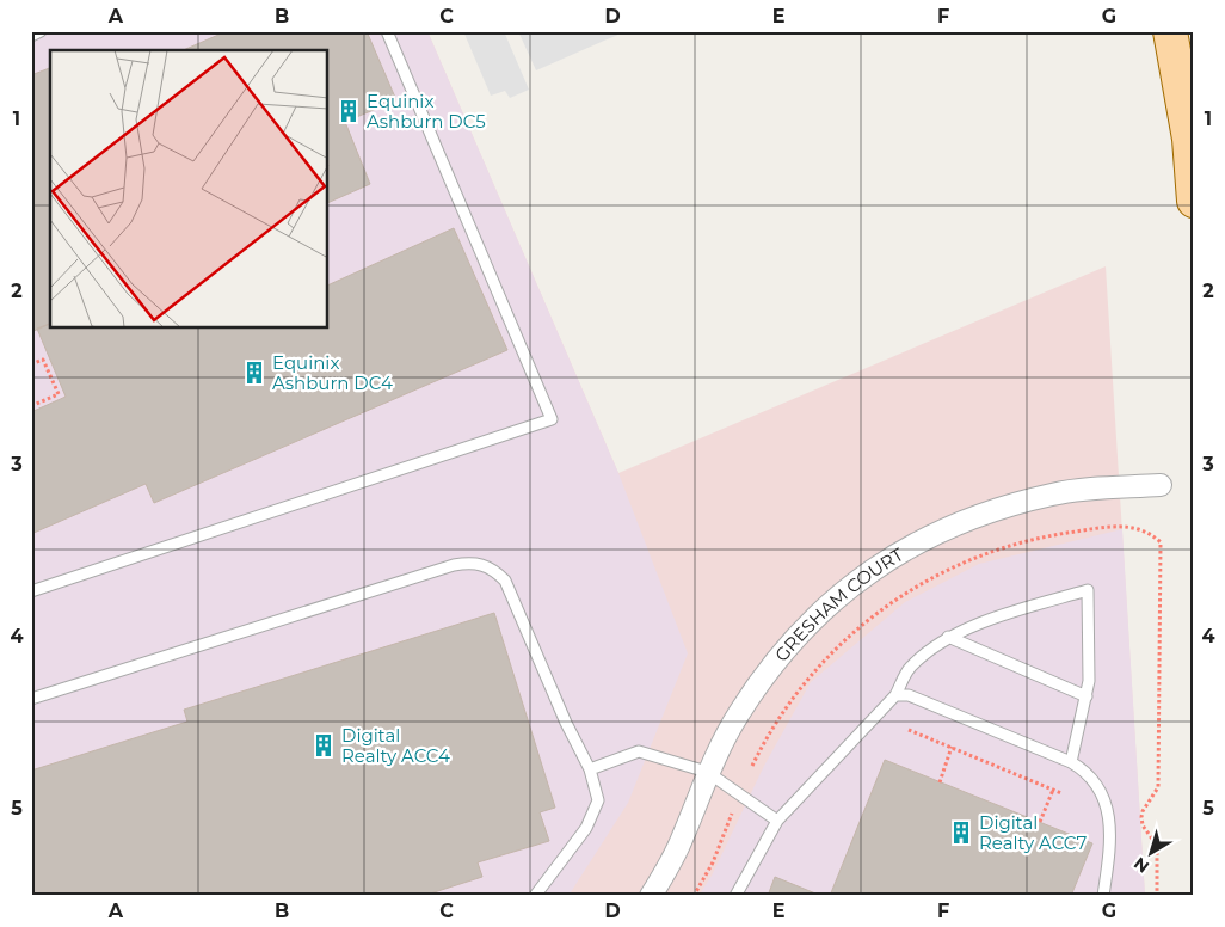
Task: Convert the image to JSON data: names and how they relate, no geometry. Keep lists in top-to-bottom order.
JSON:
{
  "streets": {
    "street": ["GRESHAM COURT"]
  },
  "places": {
    "building": [
      "Equinix Ashburn DC5",
      "Equinix Ashburn DC4",
      "Digital Realty ACC4",
      "Digital Realty ACC7"
    ]
  },
  "north": "bottom left",
  "grid": {
    "columns": [
      "A",
      "B",
      "C",
      "D",
      "E",
      "F",
      "G"
    ],
    "rows": [
      "1",
      "2",
      "3",
      "4",
      "5"
    ]
  }
}
